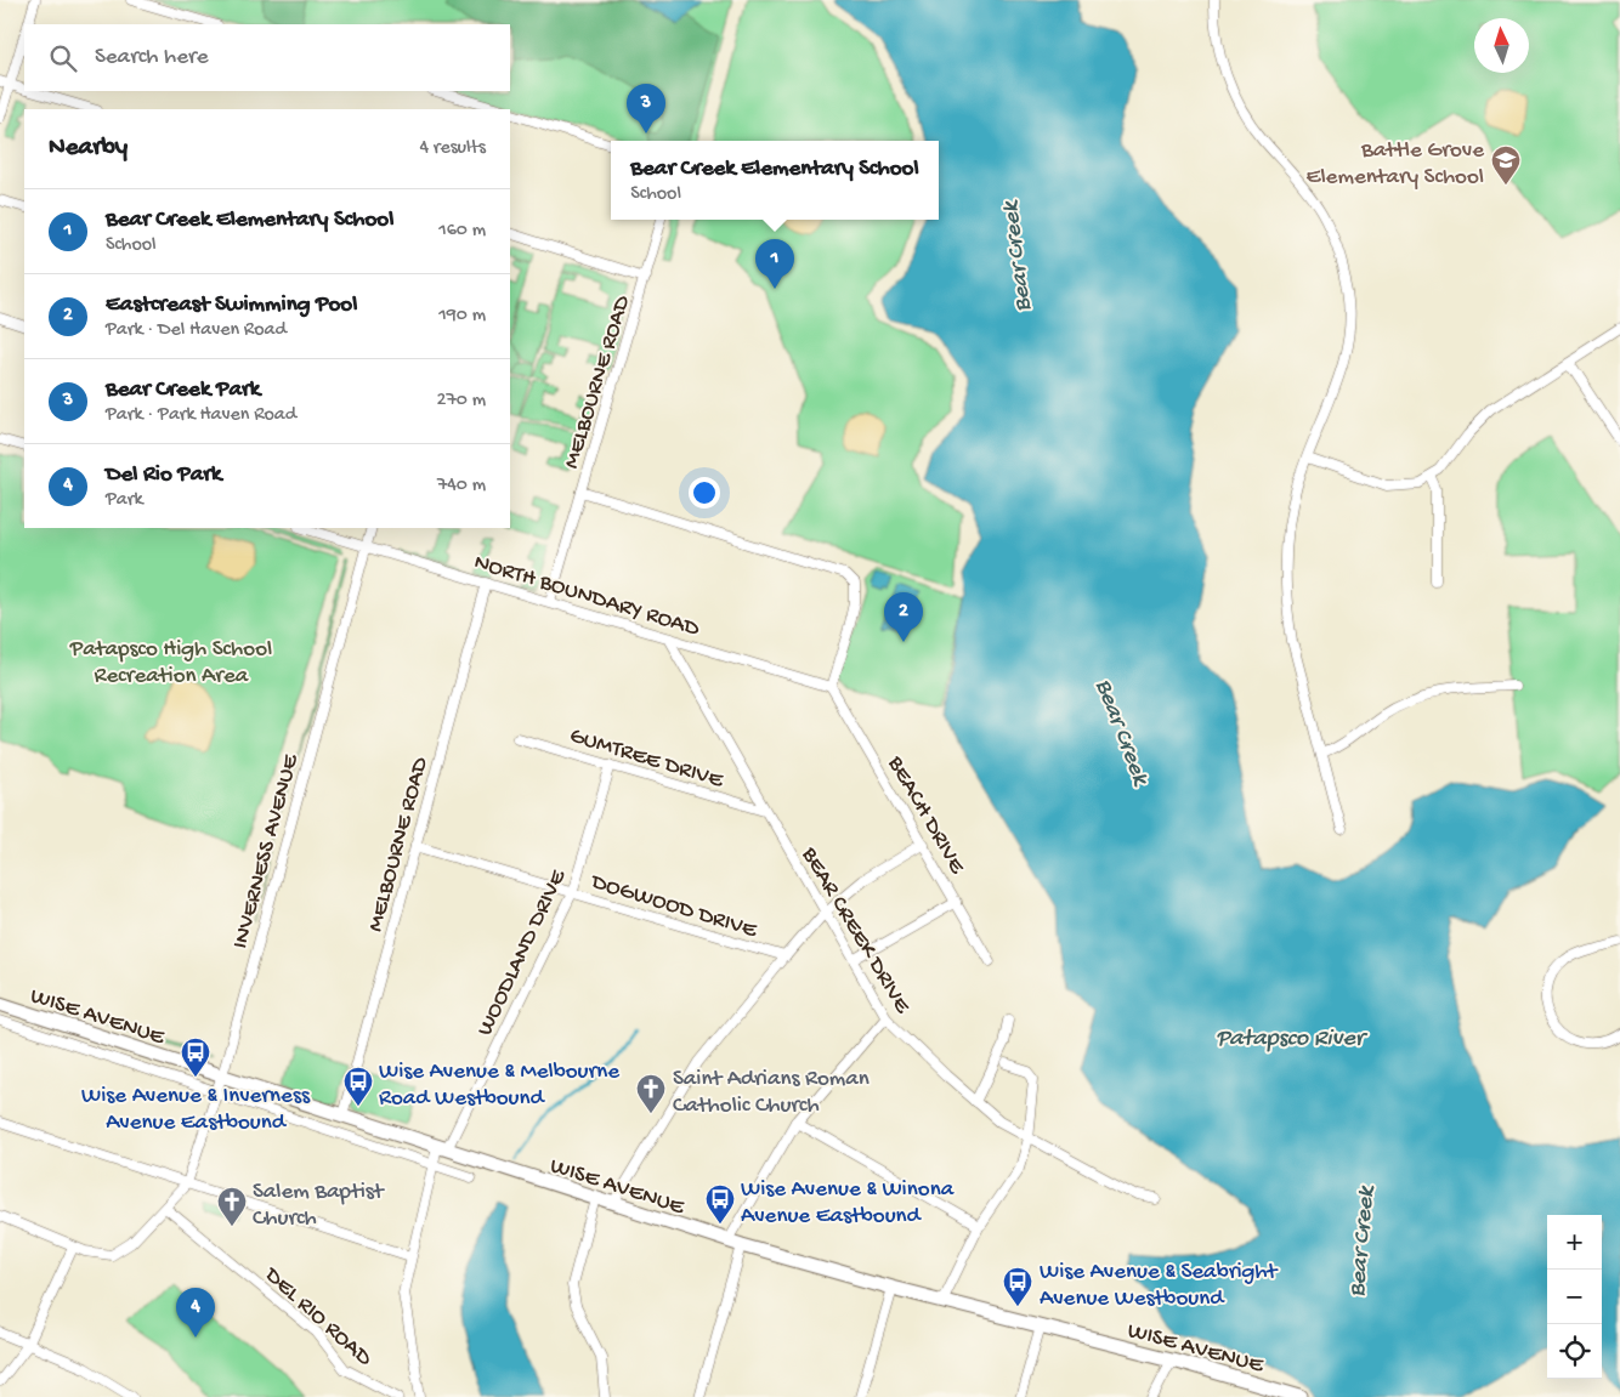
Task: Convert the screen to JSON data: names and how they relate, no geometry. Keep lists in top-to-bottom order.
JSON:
{
  "streets": {
    "main road": ["WISE AVENUE"],
    "street": [
      "MELBOURNE ROAD",
      "NORTH BOUNDARY ROAD",
      "GUMTREE DRIVE",
      "BEACH DRIVE",
      "INVERNESS AVENUE",
      "DOGWOOD DRIVE",
      "BEAR CREEK DRIVE",
      "WOODLAND DRIVE",
      "DEL RIO ROAD"
    ]
  },
  "crossings": [
    ["MELBOURNE ROAD", "NORTH BOUNDARY ROAD"],
    ["MELBOURNE ROAD", "DOGWOOD DRIVE"],
    ["MELBOURNE ROAD", "WISE AVENUE"],
    ["NORTH BOUNDARY ROAD", "BEACH DRIVE"],
    ["NORTH BOUNDARY ROAD", "INVERNESS AVENUE"],
    ["NORTH BOUNDARY ROAD", "BEAR CREEK DRIVE"],
    ["GUMTREE DRIVE", "BEAR CREEK DRIVE"],
    ["GUMTREE DRIVE", "WOODLAND DRIVE"],
    ["INVERNESS AVENUE", "WISE AVENUE"],
    ["DOGWOOD DRIVE", "WOODLAND DRIVE"],
    ["WOODLAND DRIVE", "WISE AVENUE"]
  ],
  "water": ["Bear Creek", "Patapsco River"],
  "parks": ["Patapsco High School Recreation Area"],
  "places": {
    "school or university": ["Battle Grove Elementary School"],
    "bus stop": [
      "Wise Avenue & Inverness Avenue Eastbound",
      "Wise Avenue & Melbourne Road Westbound",
      "Wise Avenue & Winona Avenue Eastbound",
      "Wise Avenue & Seabright Avenue Westbound"
    ],
    "church": ["Saint Adrians Roman Catholic Church", "Salem Baptist Church"]
  },
  "north": "top",
  "page": {
    "search": "Search here",
    "pins": [
      "3",
      "1",
      "2",
      "4"
    ],
    "heading": ["Nearby", "4 results"],
    "popup": ["Bear Creek Elementary School", "School"],
    "list": [
      {
        "mark": "1",
        "name": "Bear Creek Elementary School",
        "note": "School",
        "value": "160 m"
      },
      {
        "mark": "2",
        "name": "Eastcreast Swimming Pool",
        "note": "Park · Del Haven Road",
        "value": "190 m"
      },
      {
        "mark": "3",
        "name": "Bear Creek Park",
        "note": "Park · Park Haven Road",
        "value": "270 m"
      },
      {
        "mark": "4",
        "name": "Del Rio Park",
        "note": "Park",
        "value": "740 m"
      }
    ],
    "map_buttons": ["+", "−"]
  }
}
